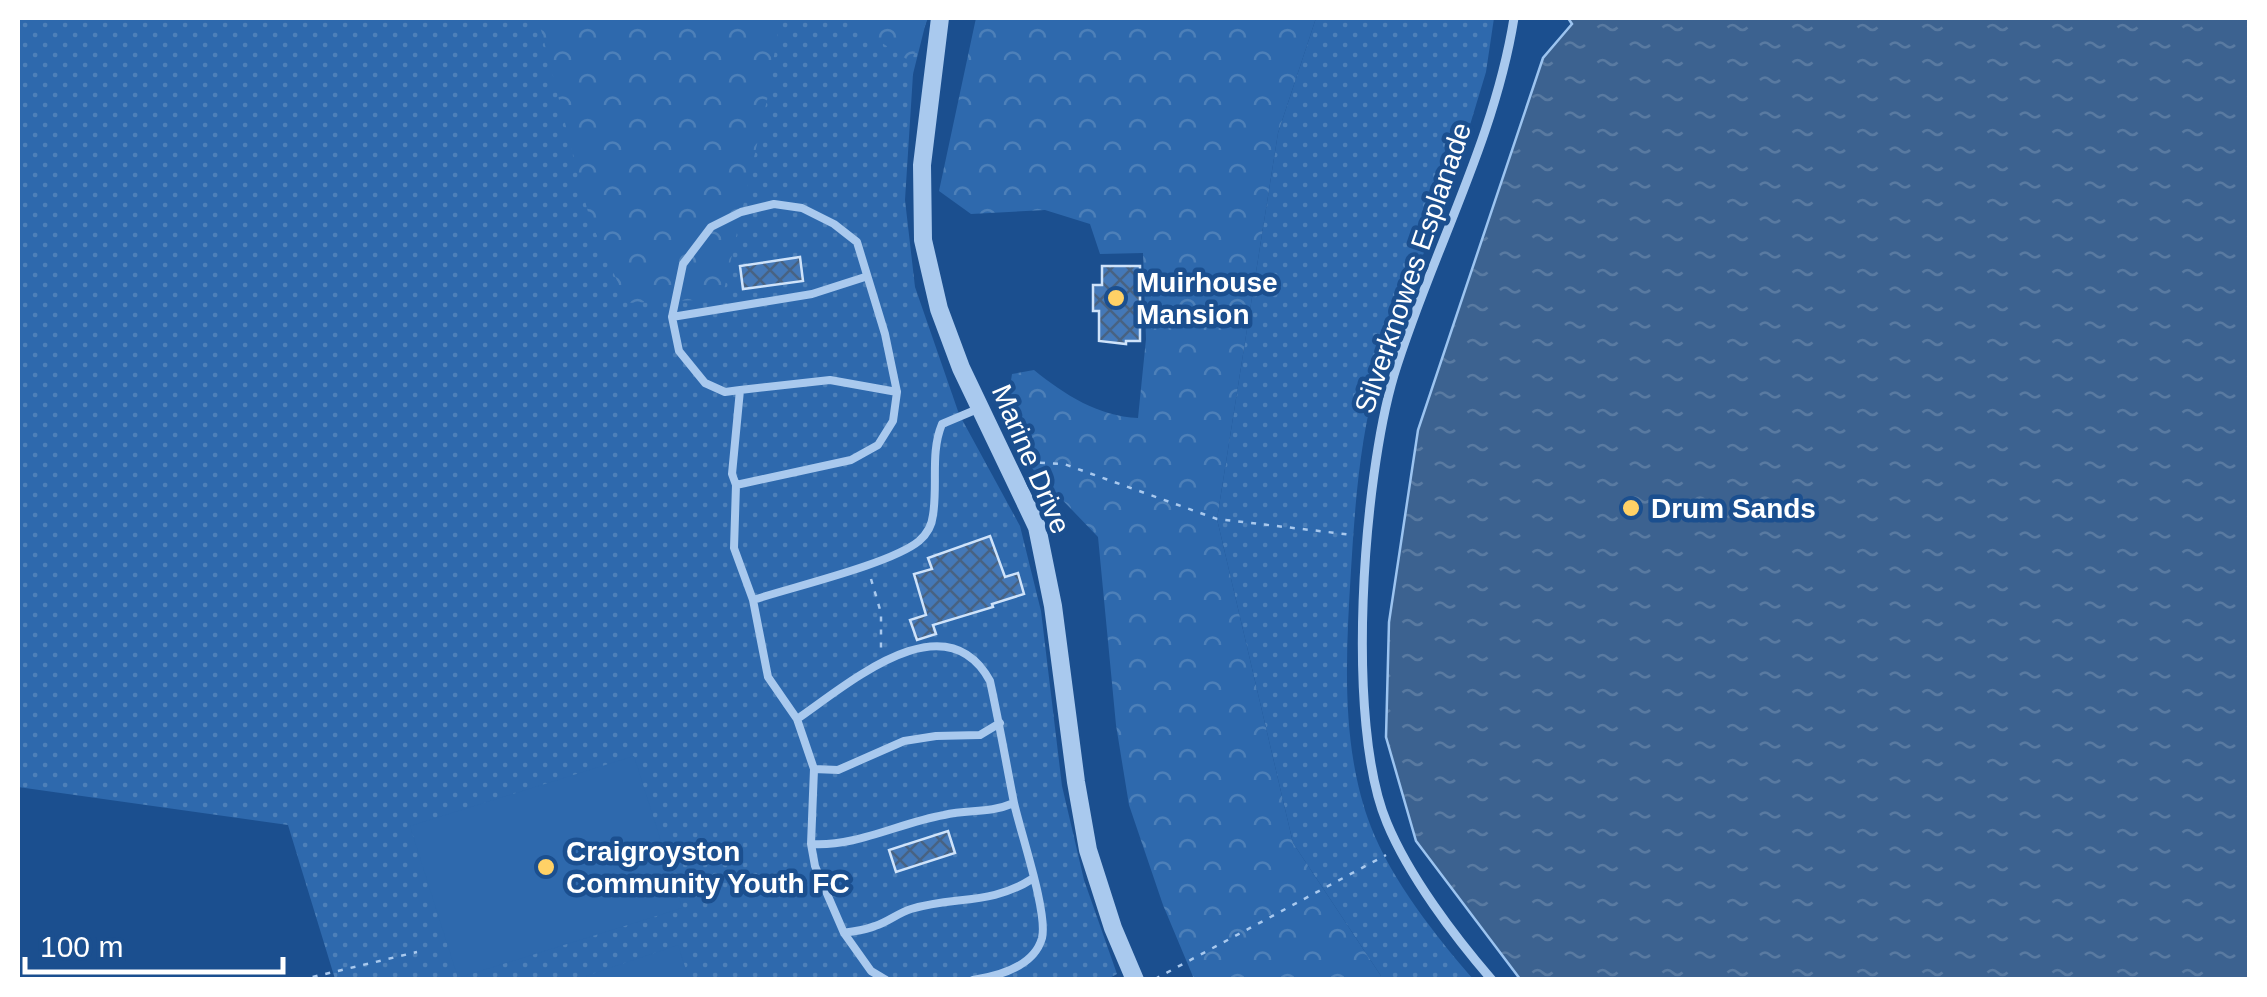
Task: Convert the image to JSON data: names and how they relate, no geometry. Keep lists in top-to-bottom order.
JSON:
{
  "streets": {
    "street": ["Silverknowes Esplanade", "Marine Drive"]
  },
  "places": ["Muirhouse Mansion", "Drum Sands", "Craigroyston Community Youth FC"],
  "scale_bar": "100 m"
}
